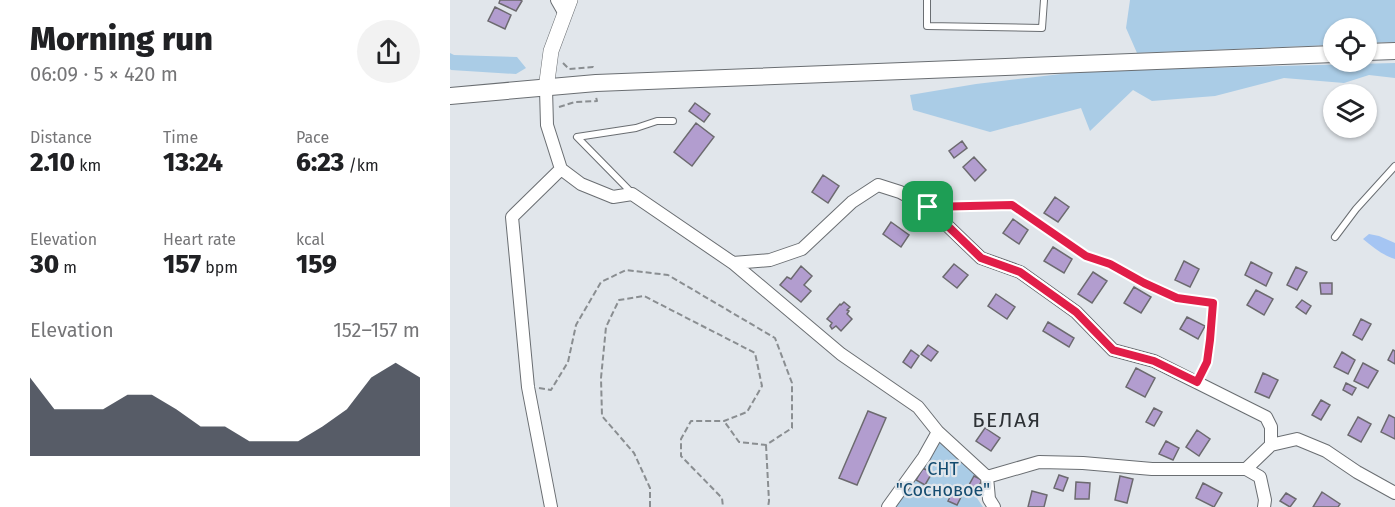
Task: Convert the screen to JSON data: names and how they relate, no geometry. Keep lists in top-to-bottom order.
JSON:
{
  "districts": ["БЕЛАЯ"],
  "parks": ["СНТ \"Сосновое\""],
  "page": {
    "heading": ["Morning run", "06:09 · 5 × 420 m"],
    "stats": [
      ["Distance", "2.10 km"],
      ["Time", "13:24"],
      ["Pace", "6:23 /km"],
      ["Elevation", "30 m"],
      ["Heart rate", "157 bpm"],
      ["kcal", "159"]
    ],
    "chart": ["Elevation", "152–157 m"]
  }
}
